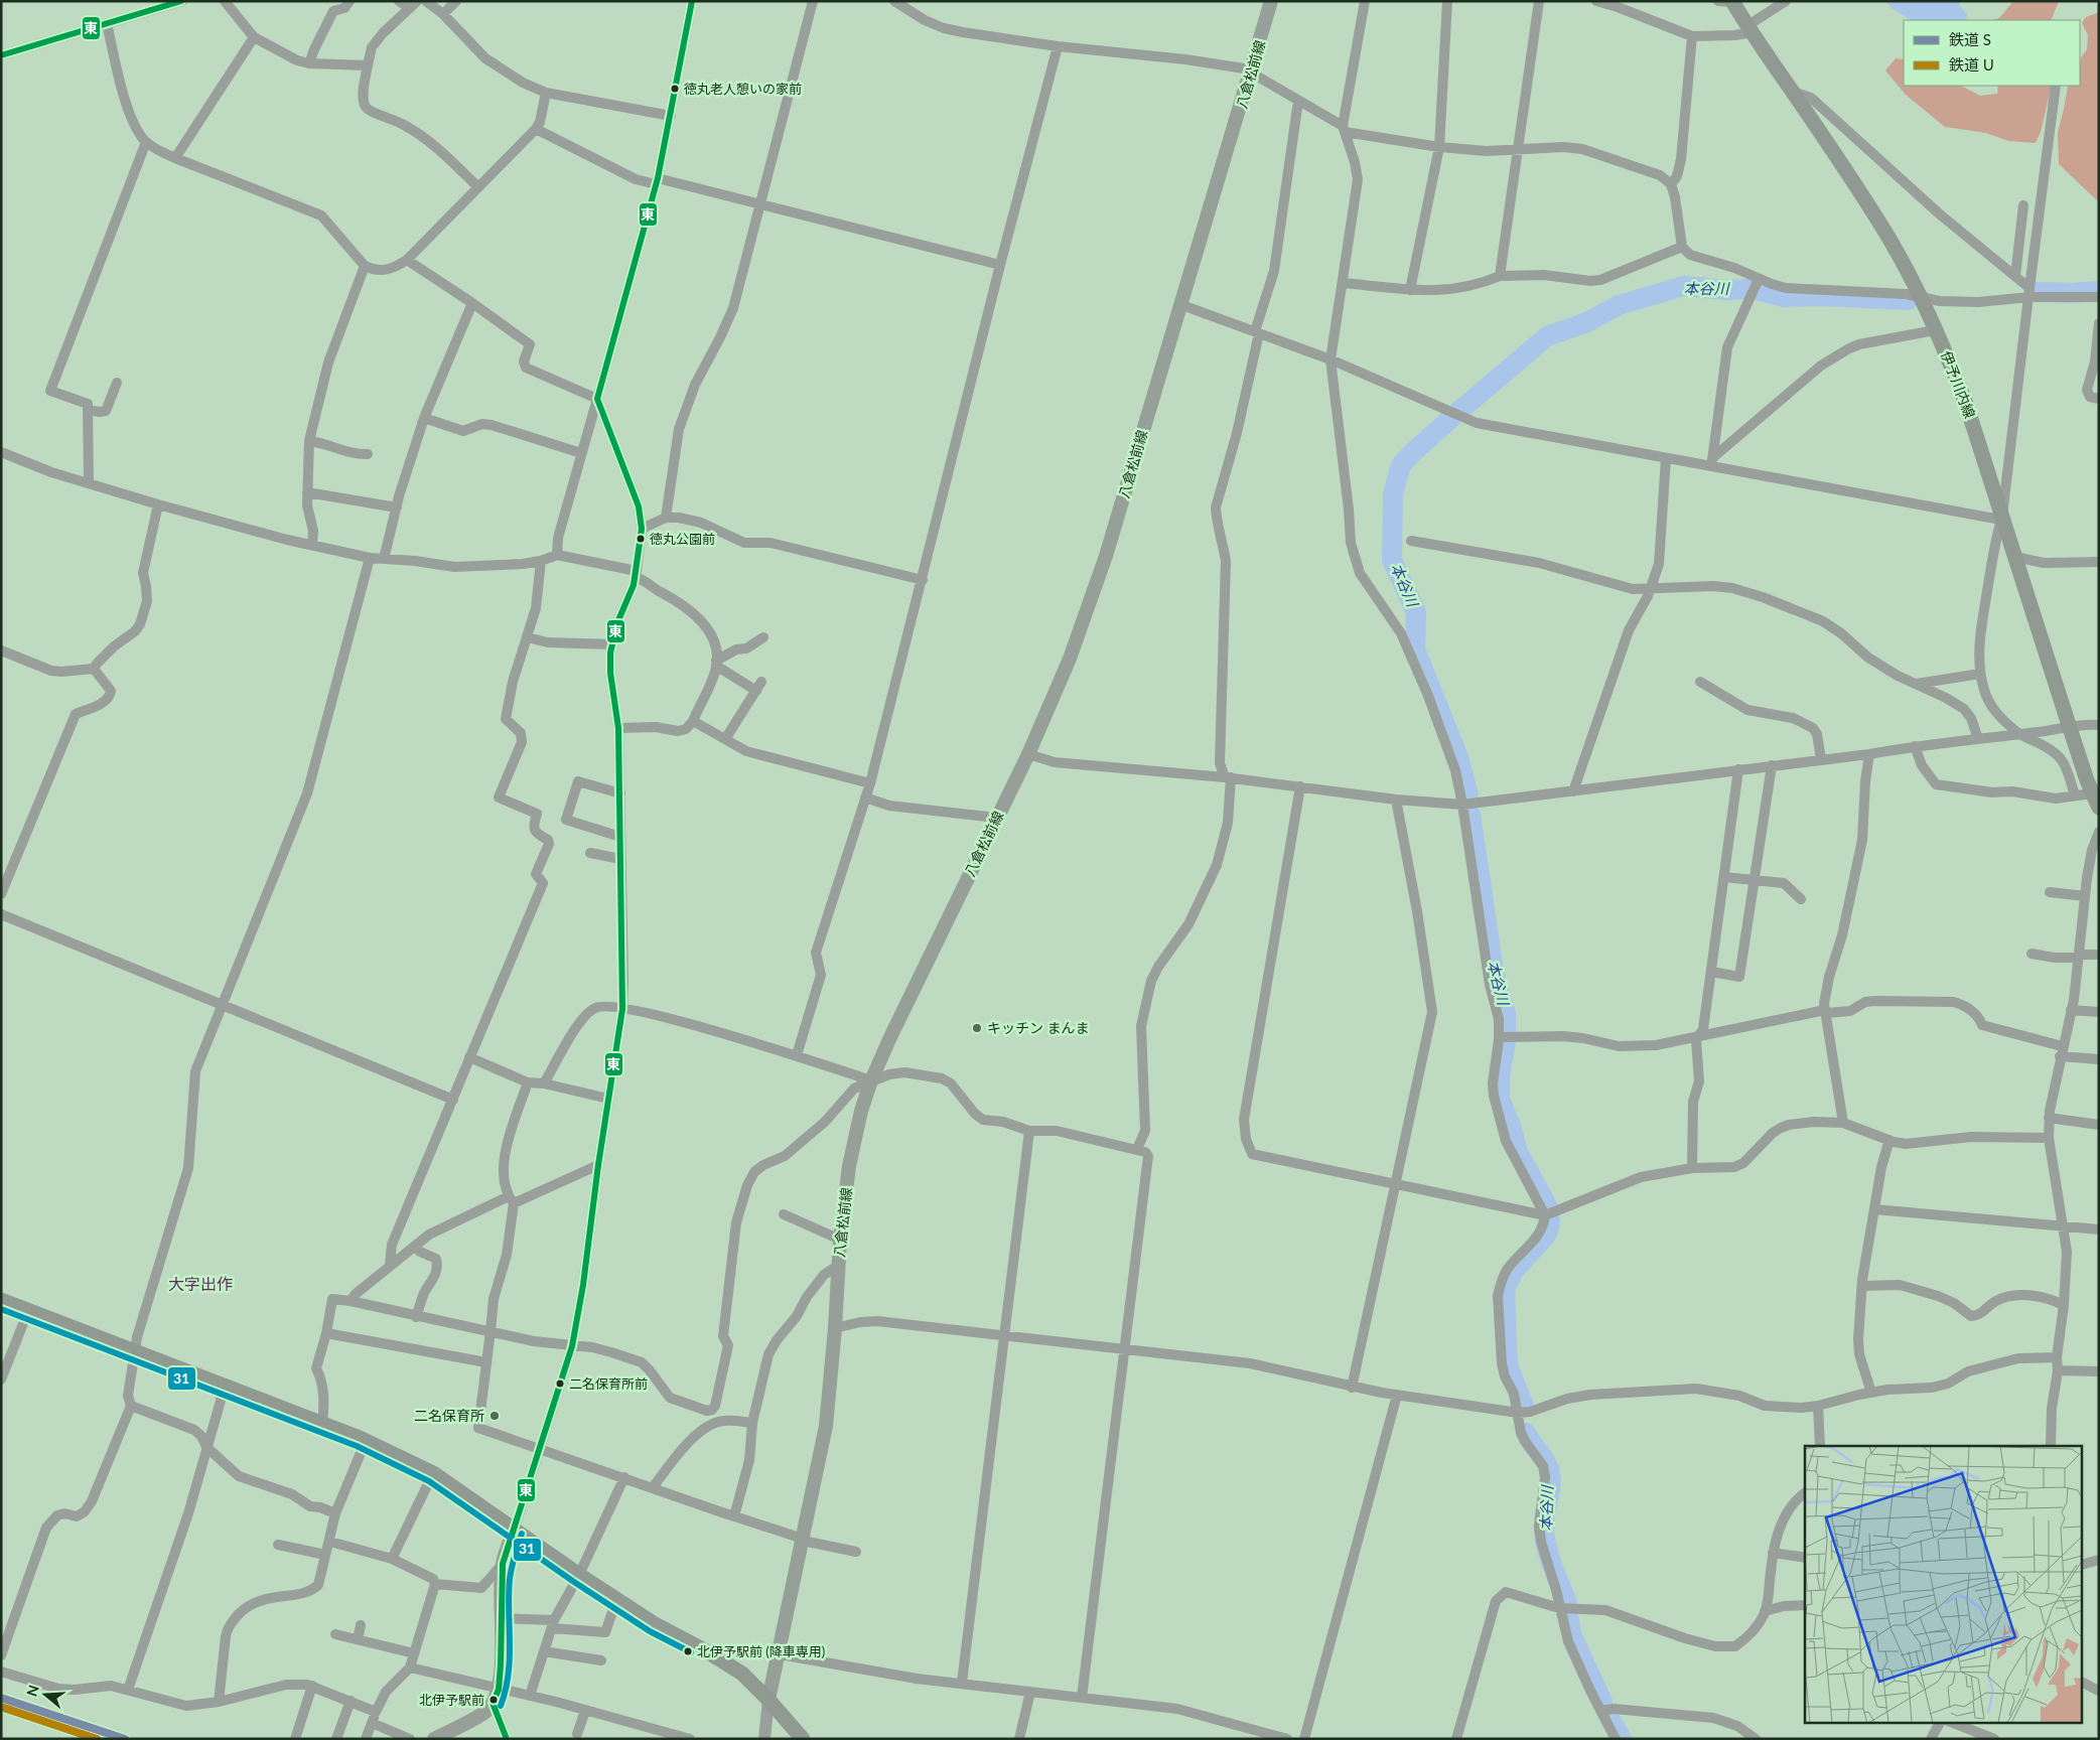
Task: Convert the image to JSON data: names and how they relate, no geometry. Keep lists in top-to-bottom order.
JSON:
{
  "streets": {
    "main road": ["八倉松前線", "伊予川内線"]
  },
  "districts": ["大字出作"],
  "water": ["本谷川"],
  "places": [
    "徳丸老人憩いの家前",
    "徳丸公園前",
    "キッチン まんま",
    "二名保育所前",
    "二名保育所",
    "北伊予駅前 (降車専用)",
    "北伊予駅前"
  ],
  "lines": [
    "transit line 東",
    "transit line 31",
    "rail line S",
    "rail line U"
  ],
  "legend": ["鉄道 S", "鉄道 U"],
  "north": "left"
}
